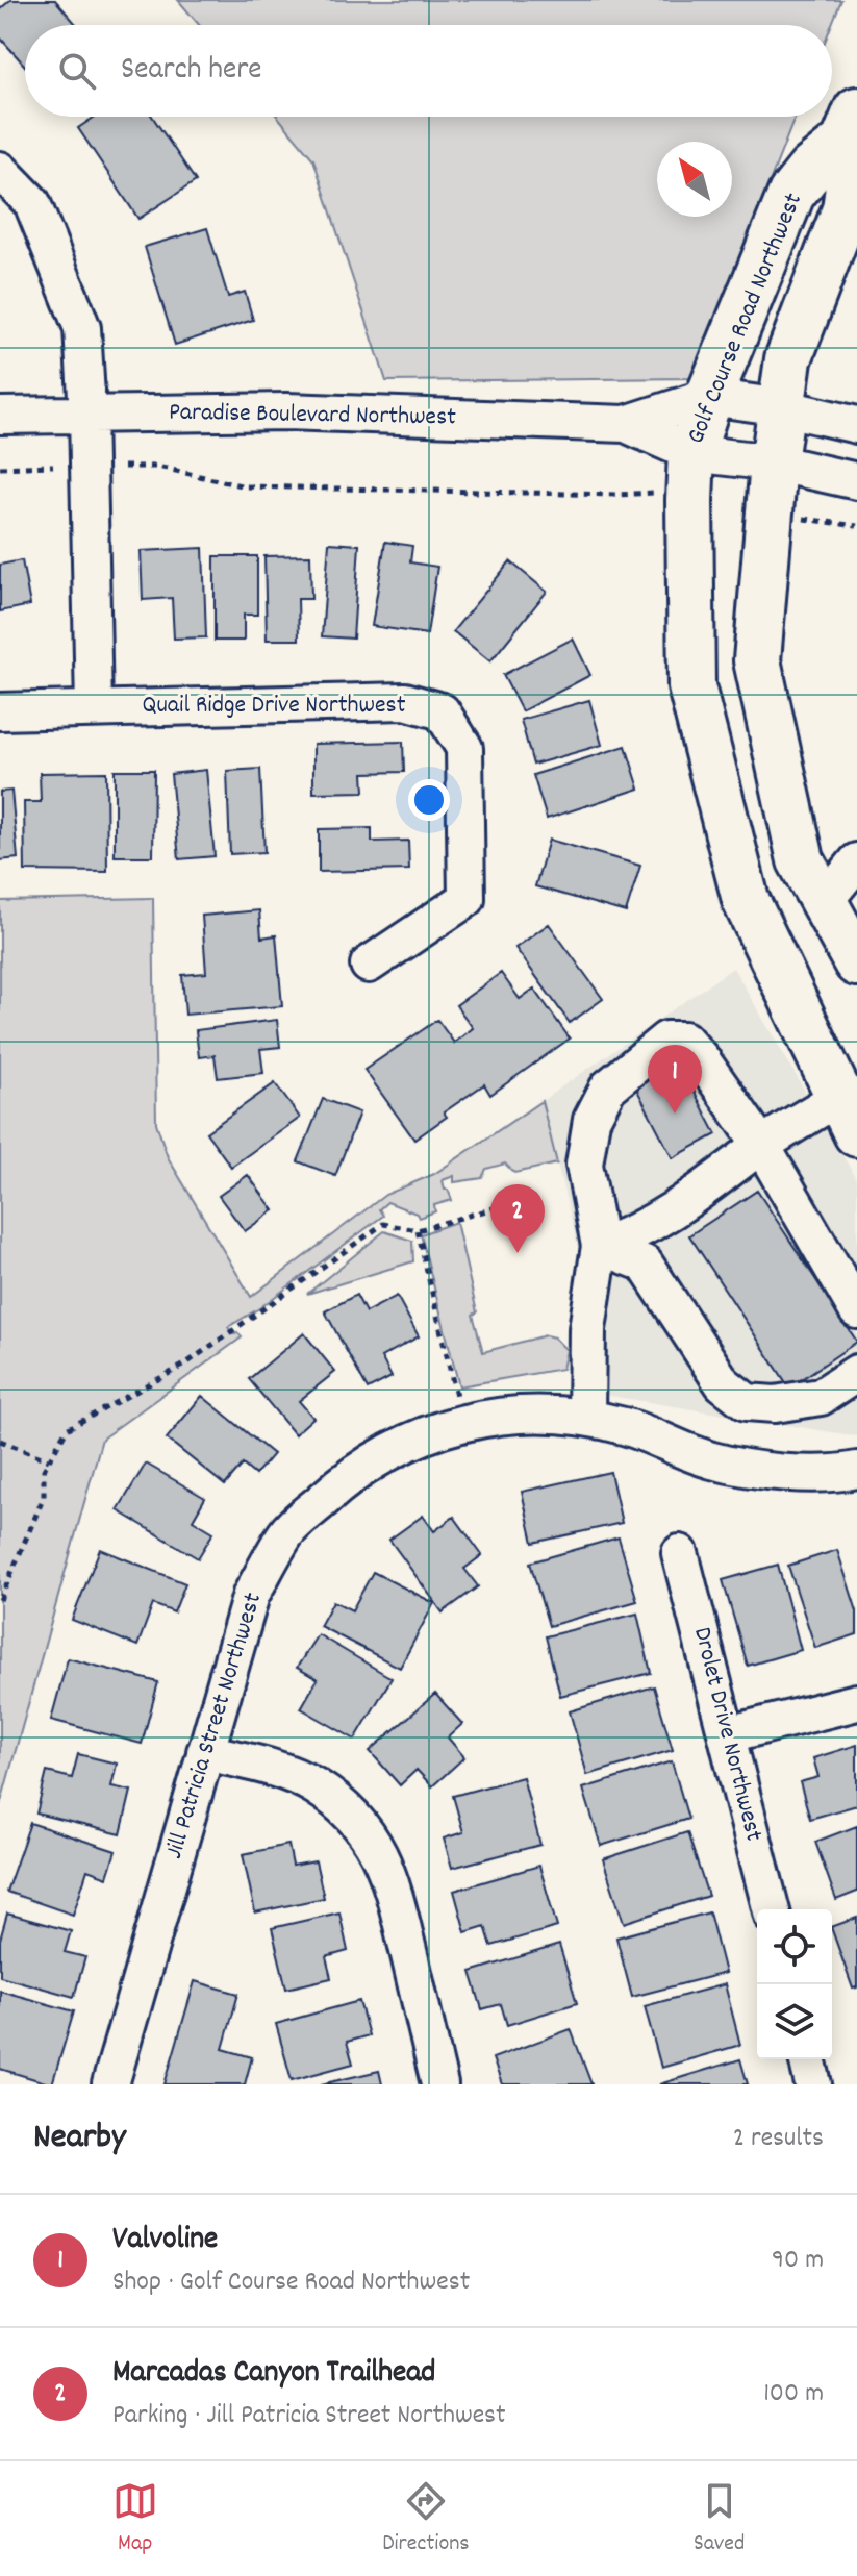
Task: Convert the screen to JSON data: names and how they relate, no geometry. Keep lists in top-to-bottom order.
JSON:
{
  "streets": {
    "main road": ["Golf Course Road Northwest"],
    "street": [
      "Paradise Boulevard Northwest",
      "Quail Ridge Drive Northwest",
      "Jill Patricia Street Northwest",
      "Drolet Drive Northwest"
    ]
  },
  "crossings": [
    ["Golf Course Road Northwest", "Paradise Boulevard Northwest"]
  ],
  "north": "top left",
  "page": {
    "search": "Search here",
    "pins": ["1", "2"],
    "heading": ["Nearby", "2 results"],
    "list": [
      {
        "mark": "1",
        "name": "Valvoline",
        "note": "Shop · Golf Course Road Northwest",
        "value": "90 m"
      },
      {
        "mark": "2",
        "name": "Marcadas Canyon Trailhead",
        "note": "Parking · Jill Patricia Street Northwest",
        "value": "100 m"
      }
    ],
    "nav": ["Map", "Directions", "Saved"]
  }
}
